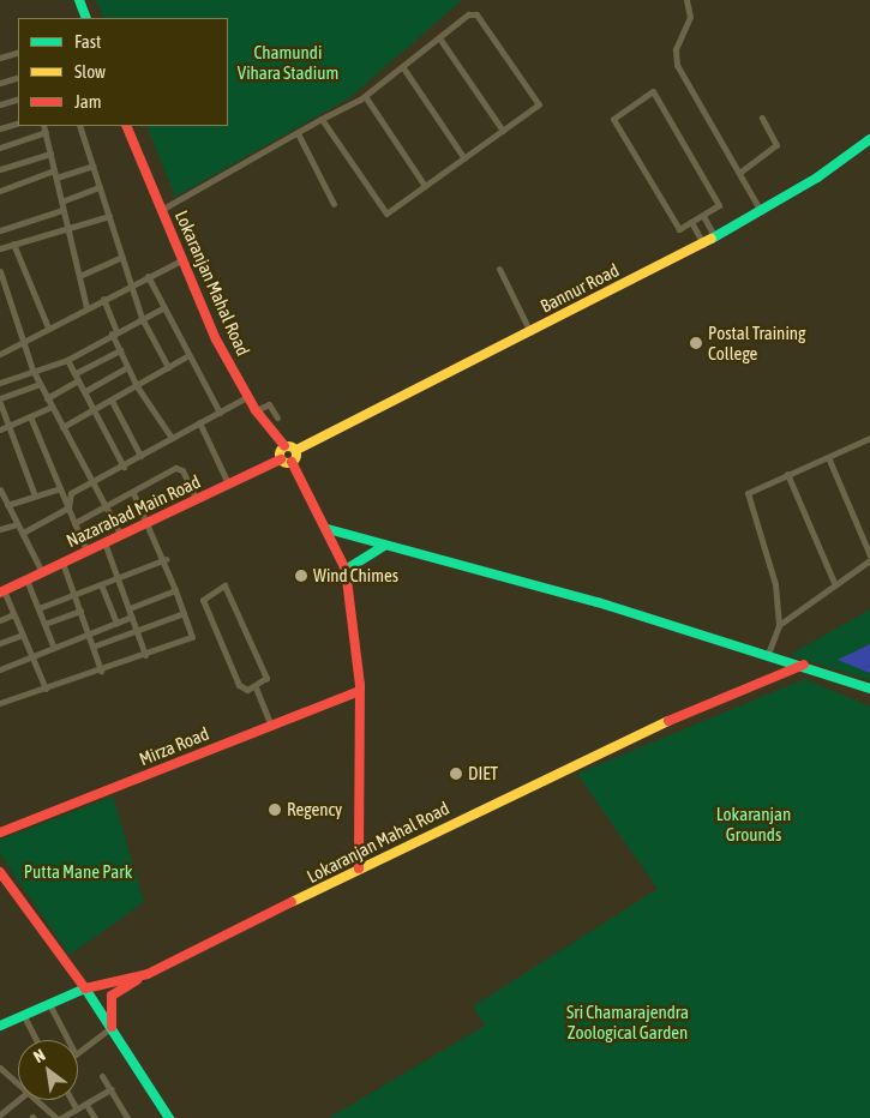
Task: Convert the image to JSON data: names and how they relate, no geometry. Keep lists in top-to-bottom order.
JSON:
{
  "streets": {
    "main road": [
      "Lokaranjan Mahal Road",
      "Bannur Road",
      "Nazarabad Main Road",
      "Mirza Road"
    ]
  },
  "parks": [
    "Chamundi Vihara Stadium",
    "Lokaranjan Grounds",
    "Putta Mane Park",
    "Sri Chamarajendra Zoological Garden"
  ],
  "places": [
    "Postal Training College",
    "Wind Chimes",
    "DIET",
    "Regency"
  ],
  "legend": ["Fast", "Slow", "Jam"],
  "north": "top left"
}
